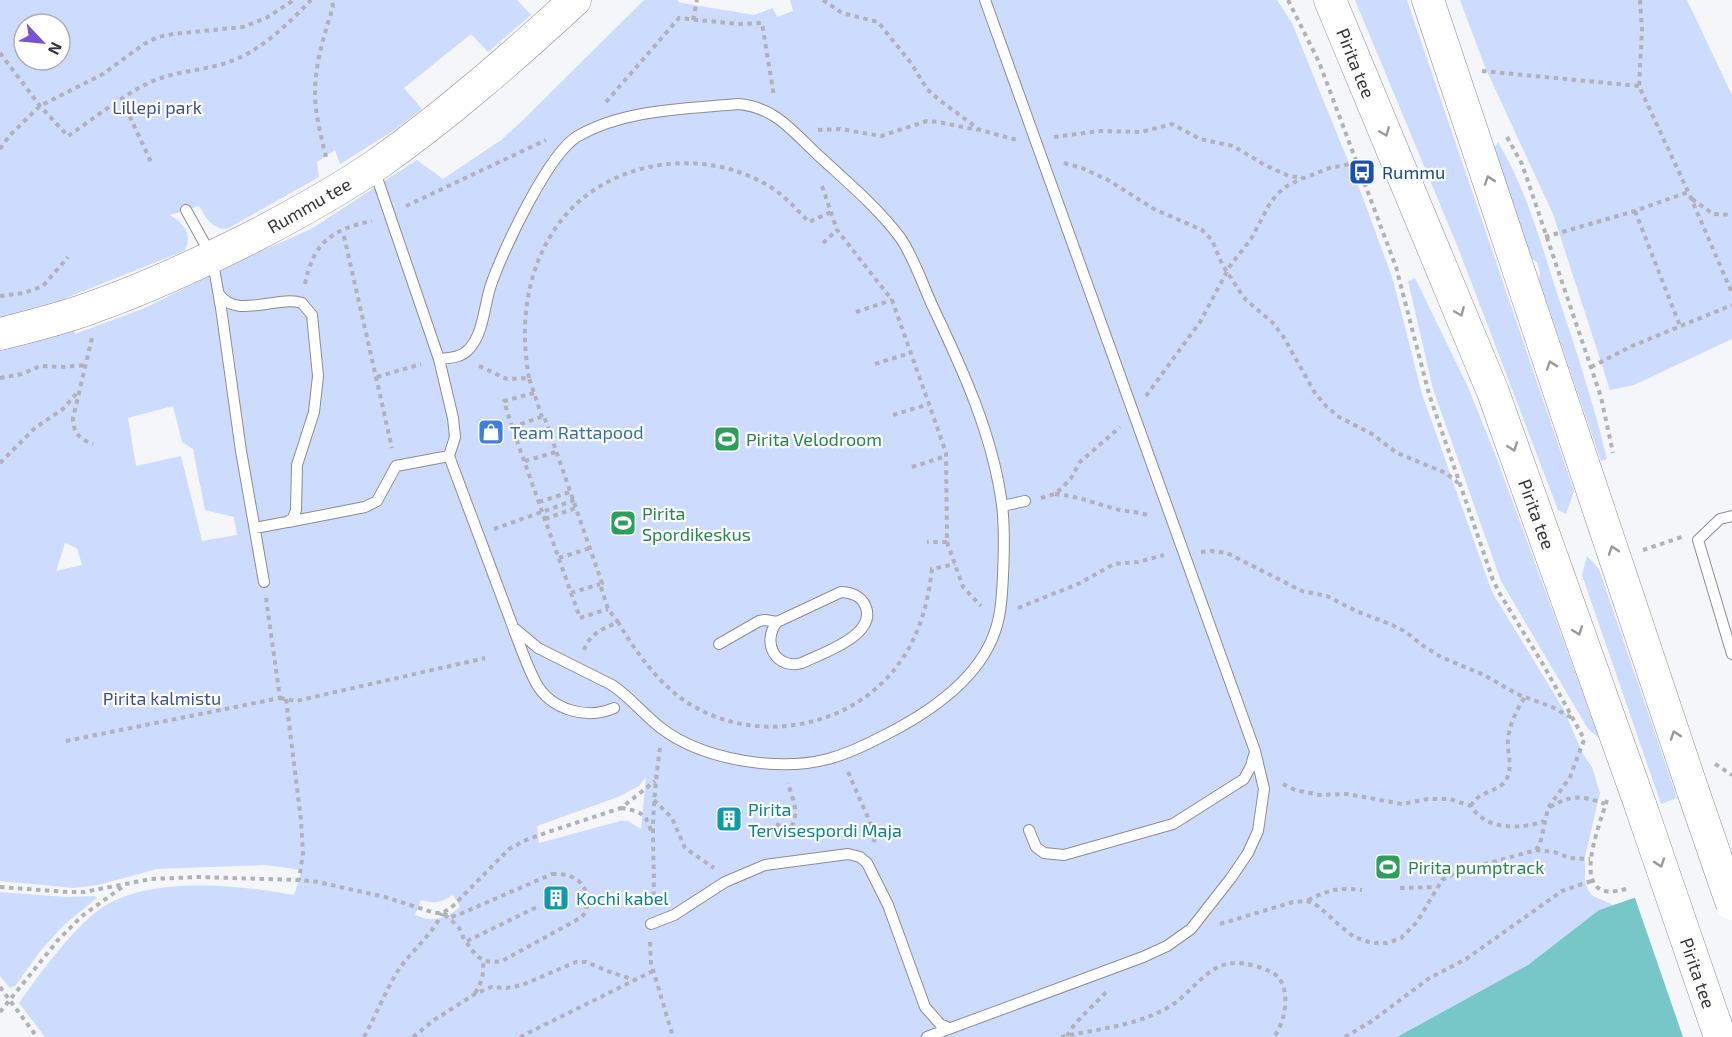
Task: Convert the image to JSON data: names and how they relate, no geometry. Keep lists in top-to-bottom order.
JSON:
{
  "streets": {
    "main road": ["Pirita tee", "Rummu tee"]
  },
  "parks": ["Lillepi park", "Pirita kalmistu"],
  "places": {
    "bus stop": ["Rummu"],
    "shop": ["Team Rattapood"],
    "sports": ["Pirita Velodroom", "Pirita Spordikeskus", "Pirita pumptrack"],
    "building": ["Pirita Tervisespordi Maja", "Kochi kabel"]
  },
  "north": "bottom right"
}
